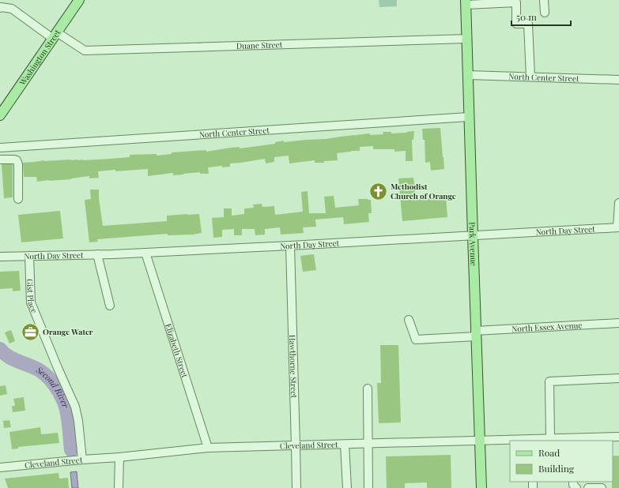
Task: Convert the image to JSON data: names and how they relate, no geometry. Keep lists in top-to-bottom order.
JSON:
{
  "streets": {
    "main road": ["Washington Street", "Park Avenue"],
    "street": [
      "Duane Street",
      "North Center Street",
      "North Day Street",
      "Gist Place",
      "North Essex Avenue",
      "Elizabeth Street",
      "Hawthorne Street",
      "Cleveland Street"
    ]
  },
  "crossings": [
    ["Duane Street", "Washington Street"],
    ["Duane Street", "Park Avenue"],
    ["North Center Street", "Park Avenue"],
    ["North Day Street", "Park Avenue"],
    ["North Day Street", "Gist Place"],
    ["North Day Street", "Elizabeth Street"],
    ["North Day Street", "Hawthorne Street"],
    ["Park Avenue", "North Essex Avenue"],
    ["Park Avenue", "Cleveland Street"],
    ["Gist Place", "Cleveland Street"],
    ["Elizabeth Street", "Cleveland Street"],
    ["Hawthorne Street", "Cleveland Street"]
  ],
  "water": ["Second River"],
  "places": {
    "church": ["Methodist Church of Orange"],
    "office": ["Orange Water"]
  },
  "legend": ["Road", "Building"],
  "scale_bar": "50 m"
}
